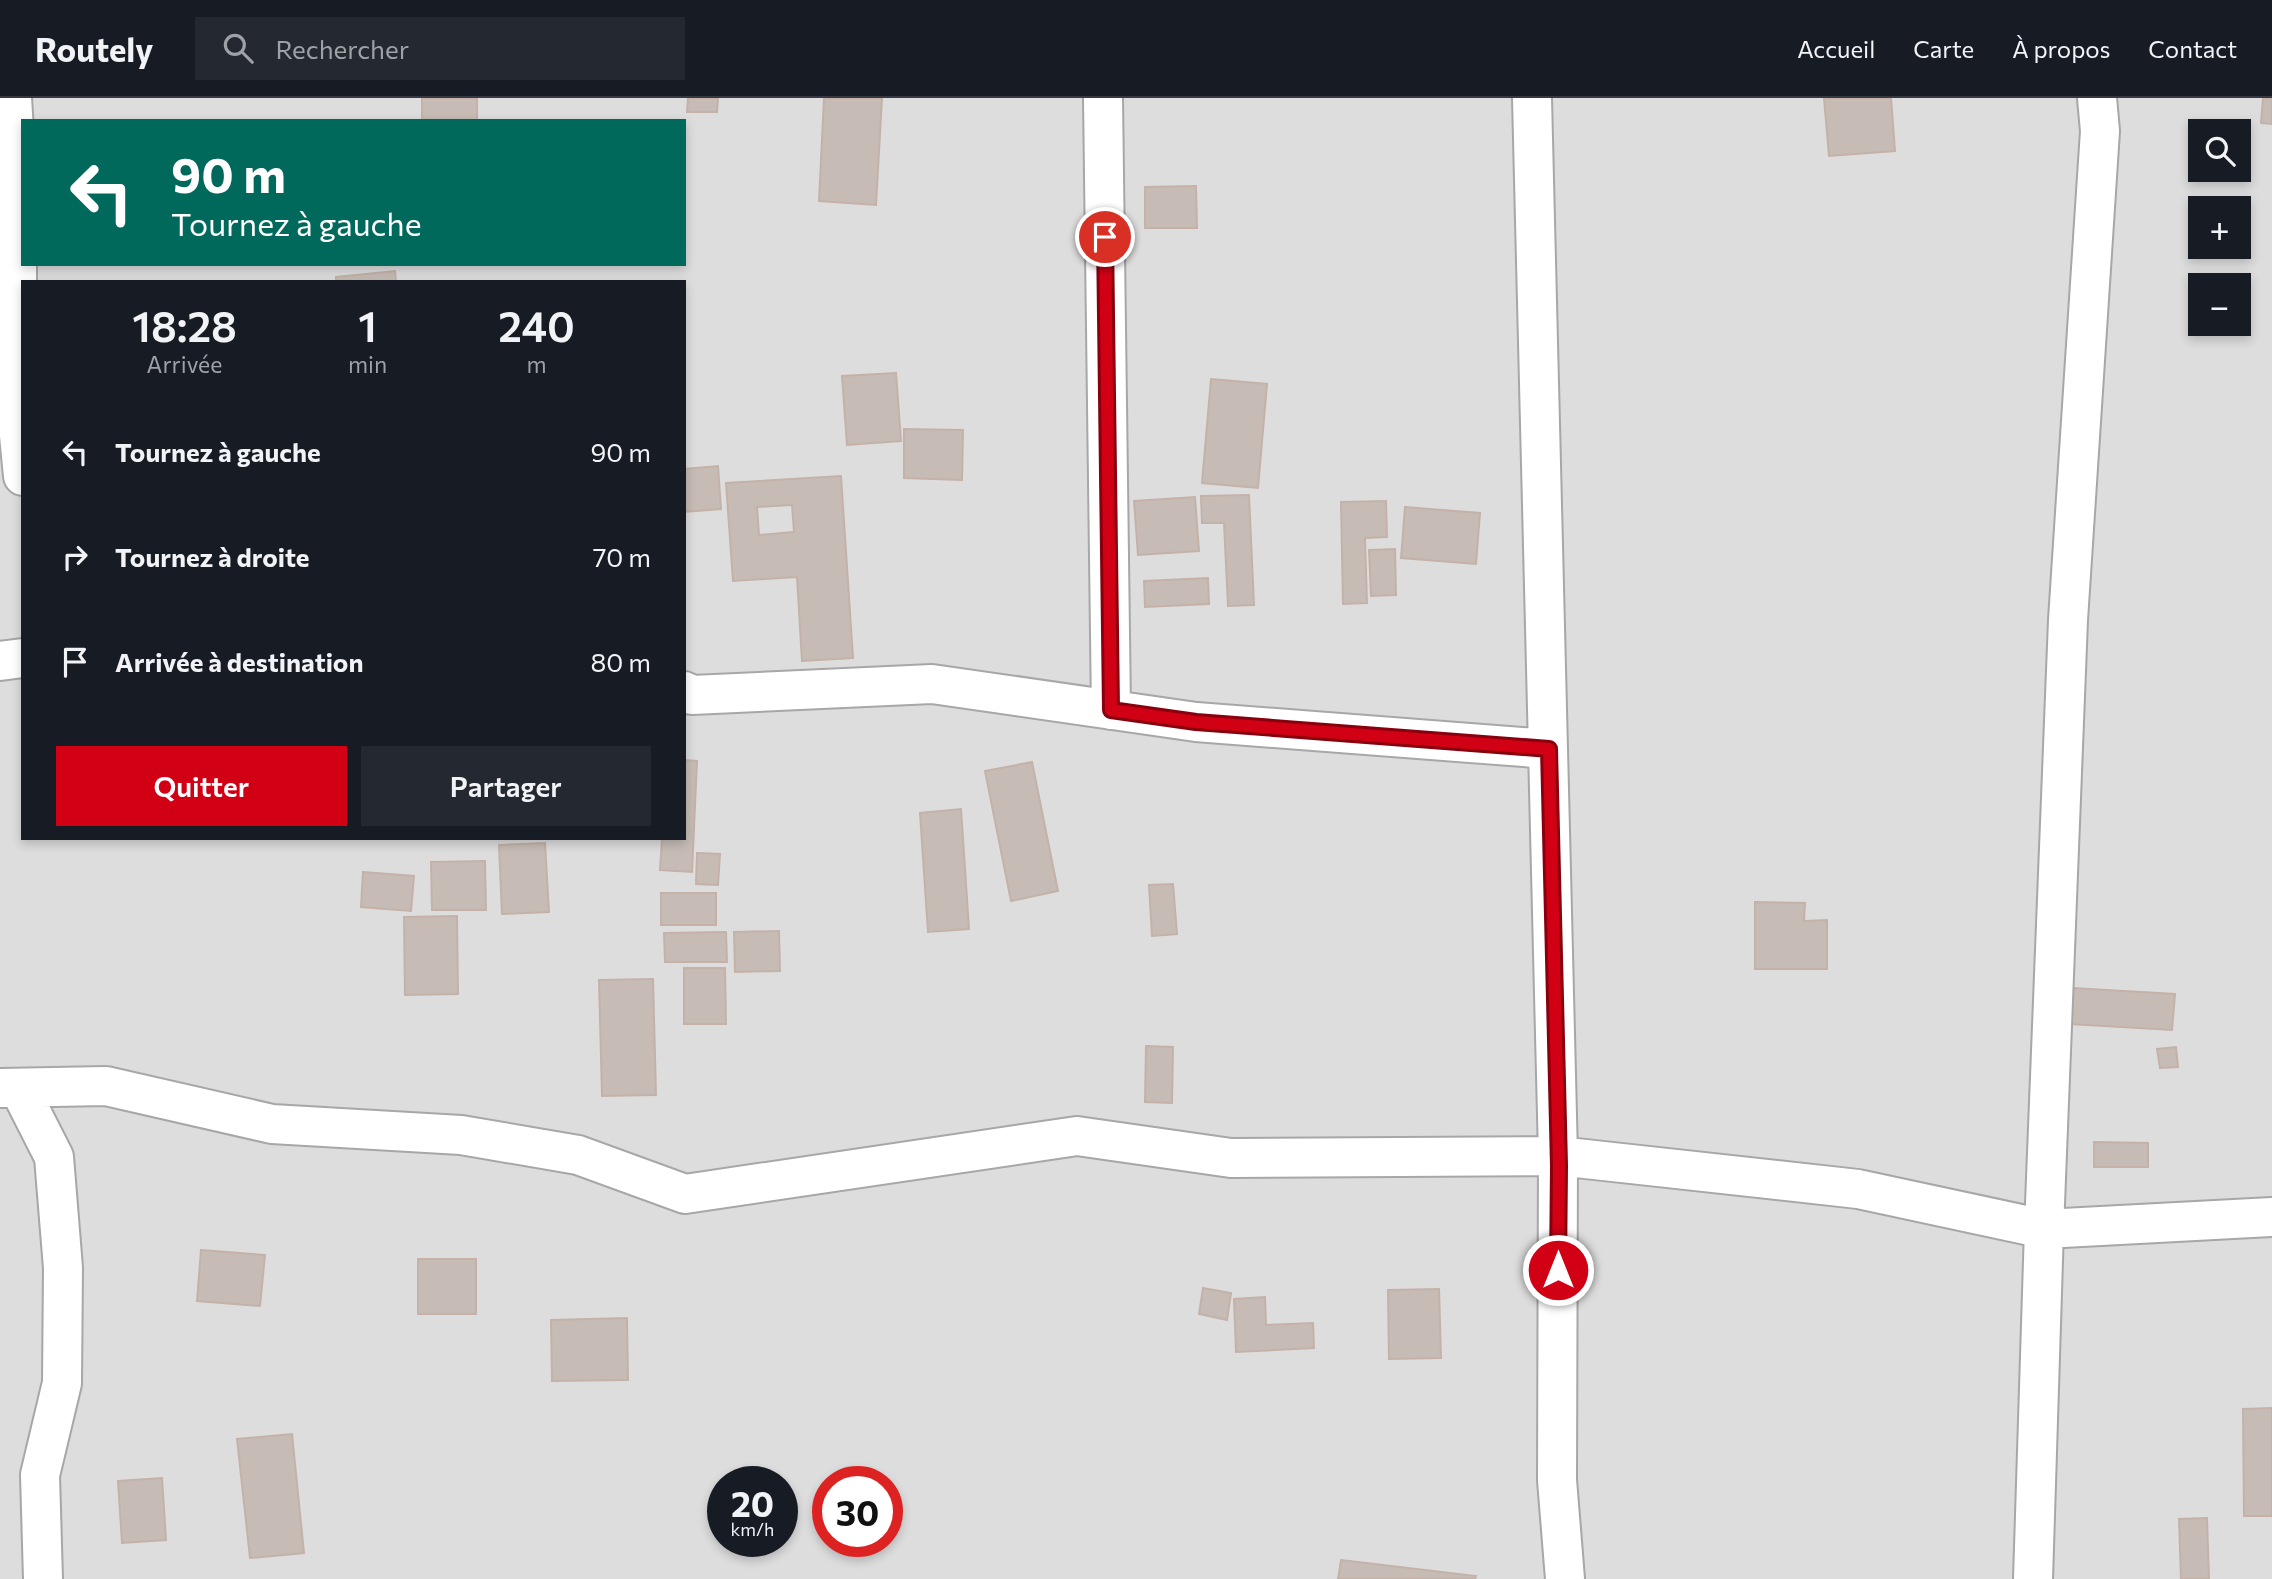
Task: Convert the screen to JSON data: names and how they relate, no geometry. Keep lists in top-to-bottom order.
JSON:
{
  "page": {
    "header": "Routely",
    "search": "Rechercher",
    "nav": [
      "Accueil",
      "Carte",
      "À propos",
      "Contact"
    ],
    "map_buttons": ["+", "−"],
    "turn": ["90 m", "Tournez à gauche"],
    "eta": [
      "18:28",
      "Arrivée",
      "1",
      "min",
      "240",
      "m"
    ],
    "list": [
      {
        "name": "Tournez à gauche",
        "value": "90 m"
      },
      {
        "name": "Tournez à droite",
        "value": "70 m"
      },
      {
        "name": "Arrivée à destination",
        "value": "80 m"
      }
    ],
    "buttons": ["Quitter", "Partager"],
    "speed": "20 km/h",
    "limit": "30"
  }
}
